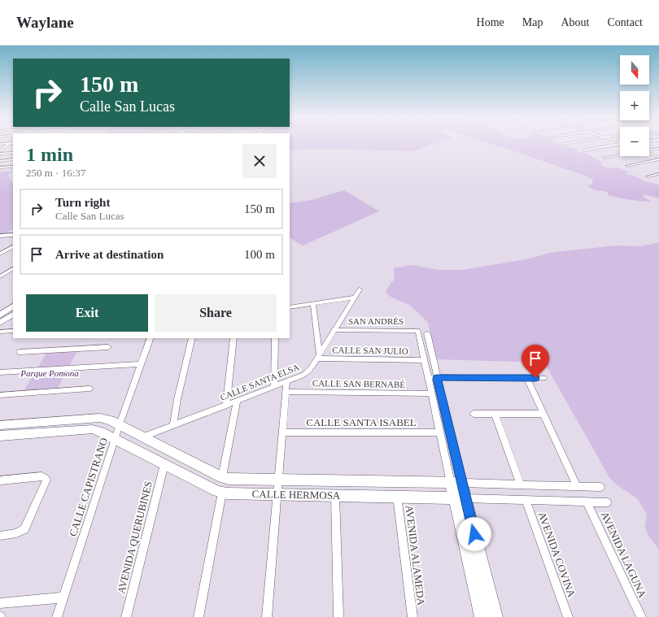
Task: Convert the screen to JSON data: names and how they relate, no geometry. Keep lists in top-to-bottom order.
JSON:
{
  "streets": {
    "street": [
      "SAN ANDRÉS",
      "CALLE SAN JULIO",
      "CALLE SANTA ELSA",
      "CALLE SAN BERNABÉ",
      "CALLE SANTA ISABEL",
      "CALLE CAPISTRANO",
      "CALLE HERMOSA",
      "AVENIDA QUERUBINES",
      "AVENIDA COVINA",
      "AVENIDA LAGUNA",
      "AVENIDA ALAMEDA"
    ]
  },
  "crossings": [
    ["SAN ANDRÉS", "CALLE SAN JULIO"],
    ["SAN ANDRÉS", "CALLE SANTA ELSA"],
    ["CALLE SAN JULIO", "CALLE SANTA ELSA"],
    ["CALLE SANTA ELSA", "CALLE HERMOSA"],
    ["CALLE CAPISTRANO", "CALLE HERMOSA"],
    ["CALLE HERMOSA", "AVENIDA QUERUBINES"],
    ["CALLE HERMOSA", "AVENIDA COVINA"],
    ["CALLE HERMOSA", "AVENIDA LAGUNA"],
    ["CALLE HERMOSA", "AVENIDA ALAMEDA"]
  ],
  "parks": ["Parque Pomona"],
  "north": "bottom",
  "page": {
    "header": "Waylane",
    "nav": [
      "Home",
      "Map",
      "About",
      "Contact"
    ],
    "map_buttons": ["+", "−"],
    "turn": ["150 m", "Calle San Lucas"],
    "heading": ["1 min", "250 m · 16:37"],
    "list": [
      {
        "name": "Turn right",
        "note": "Calle San Lucas",
        "value": "150 m"
      },
      {
        "name": "Arrive at destination",
        "value": "100 m"
      }
    ],
    "buttons": ["Exit", "Share"]
  }
}
